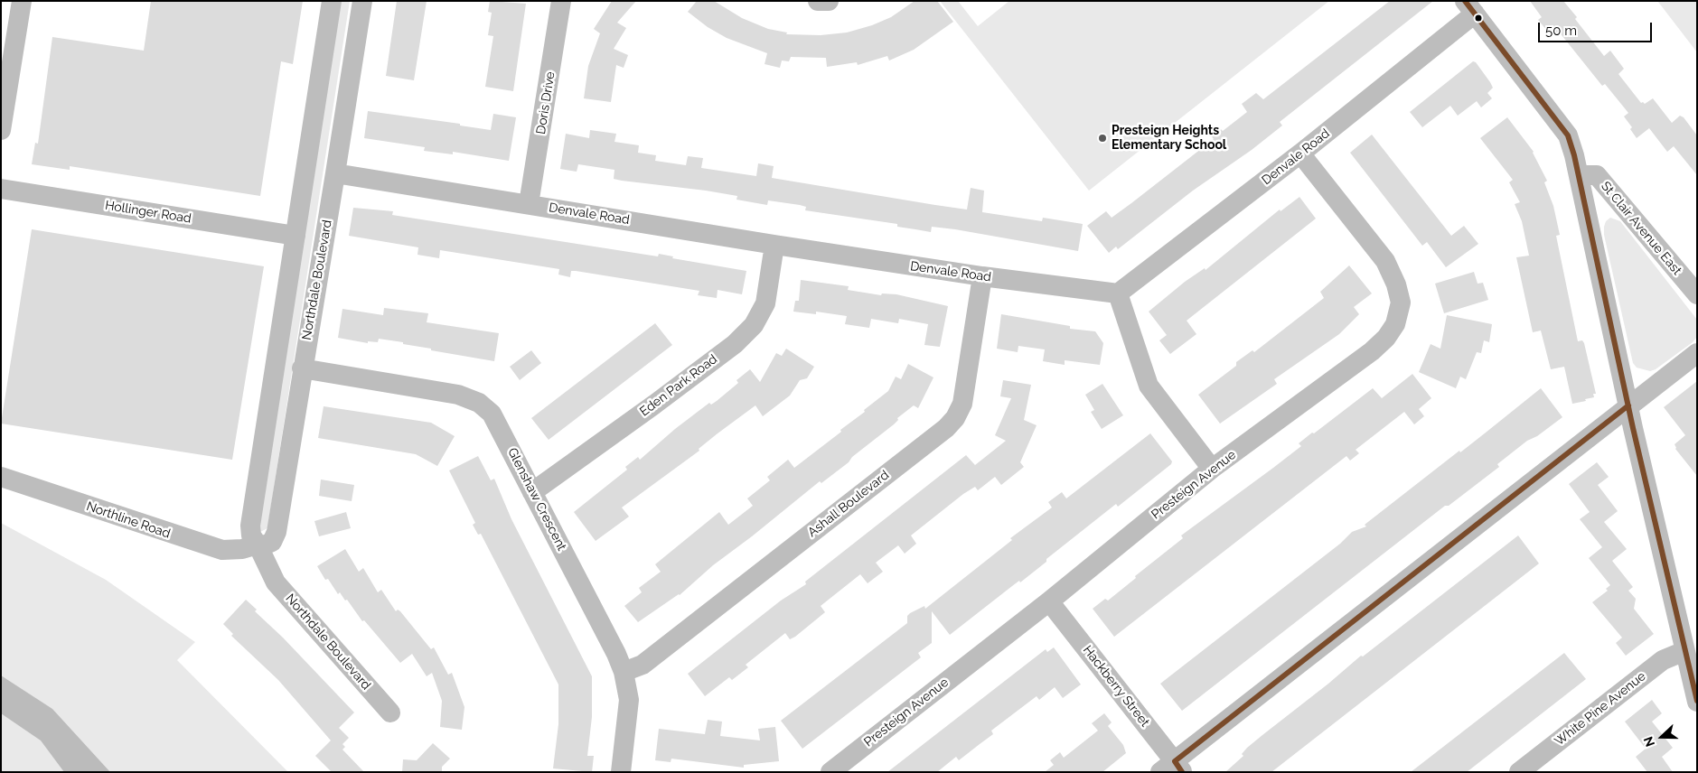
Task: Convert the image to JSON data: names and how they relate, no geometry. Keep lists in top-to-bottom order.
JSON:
{
  "streets": {
    "street": [
      "Doris Drive",
      "Denvale Road",
      "Hollinger Road",
      "St Clair Avenue East",
      "Northdale Boulevard",
      "Eden Park Road",
      "Presteign Avenue",
      "Glenshaw Crescent",
      "Ashall Boulevard",
      "Northline Road",
      "Hackberry Street",
      "White Pine Avenue"
    ]
  },
  "crossings": [
    ["Doris Drive", "Denvale Road"],
    ["Denvale Road", "Northdale Boulevard"],
    ["Denvale Road", "Eden Park Road"],
    ["Denvale Road", "Presteign Avenue"],
    ["Denvale Road", "Ashall Boulevard"],
    ["Hollinger Road", "Northdale Boulevard"],
    ["Northdale Boulevard", "Glenshaw Crescent"],
    ["Northdale Boulevard", "Northline Road"],
    ["Eden Park Road", "Glenshaw Crescent"],
    ["Presteign Avenue", "Hackberry Street"],
    ["Glenshaw Crescent", "Ashall Boulevard"]
  ],
  "places": ["Presteign Heights Elementary School"],
  "scale_bar": "50 m",
  "north": "left"
}
